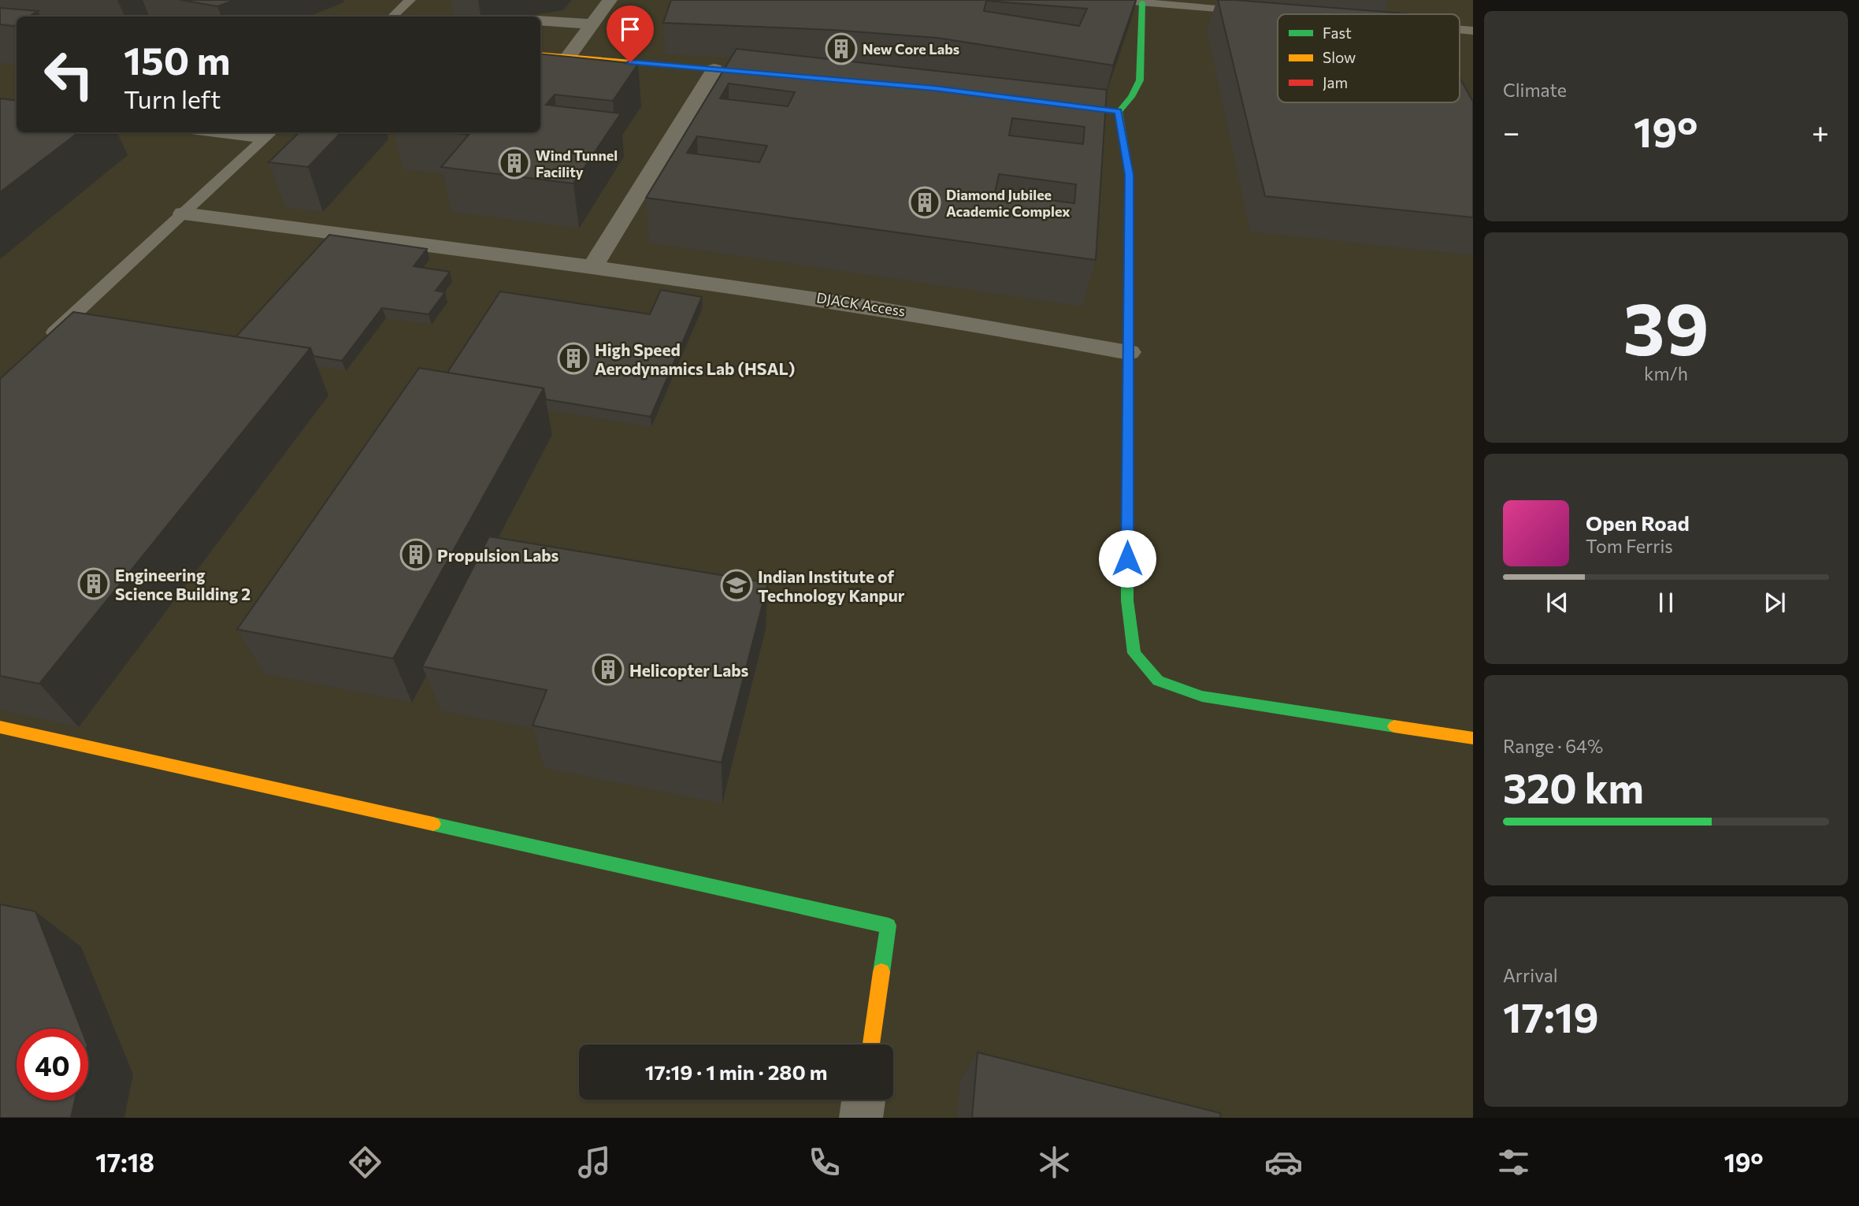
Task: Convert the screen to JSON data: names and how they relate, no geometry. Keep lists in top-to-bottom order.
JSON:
{
  "streets": {
    "street": ["DJACK Access"]
  },
  "places": {
    "building": [
      "New Core Labs",
      "Wind Tunnel Facility",
      "Diamond Jubilee Academic Complex",
      "High Speed Aerodynamics Lab (HSAL)",
      "Propulsion Labs",
      "Engineering Science Building 2",
      "Helicopter Labs"
    ],
    "school or university": ["Indian Institute of Technology Kanpur"]
  },
  "legend": ["Fast", "Slow", "Jam"],
  "page": {
    "tile": [
      "Climate",
      ["39", "km/h"],
      ["Range · 64%", "320 km"],
      ["Arrival", "17:19"]
    ],
    "turn": ["150 m", "Turn left"],
    "heat": ["−", "19°", "+"],
    "song": ["Open Road", "Tom Ferris"],
    "limit": "40",
    "trip": "17:19 · 1 min · 280 m",
    "tabs": ["17:18", "19°"]
  }
}
